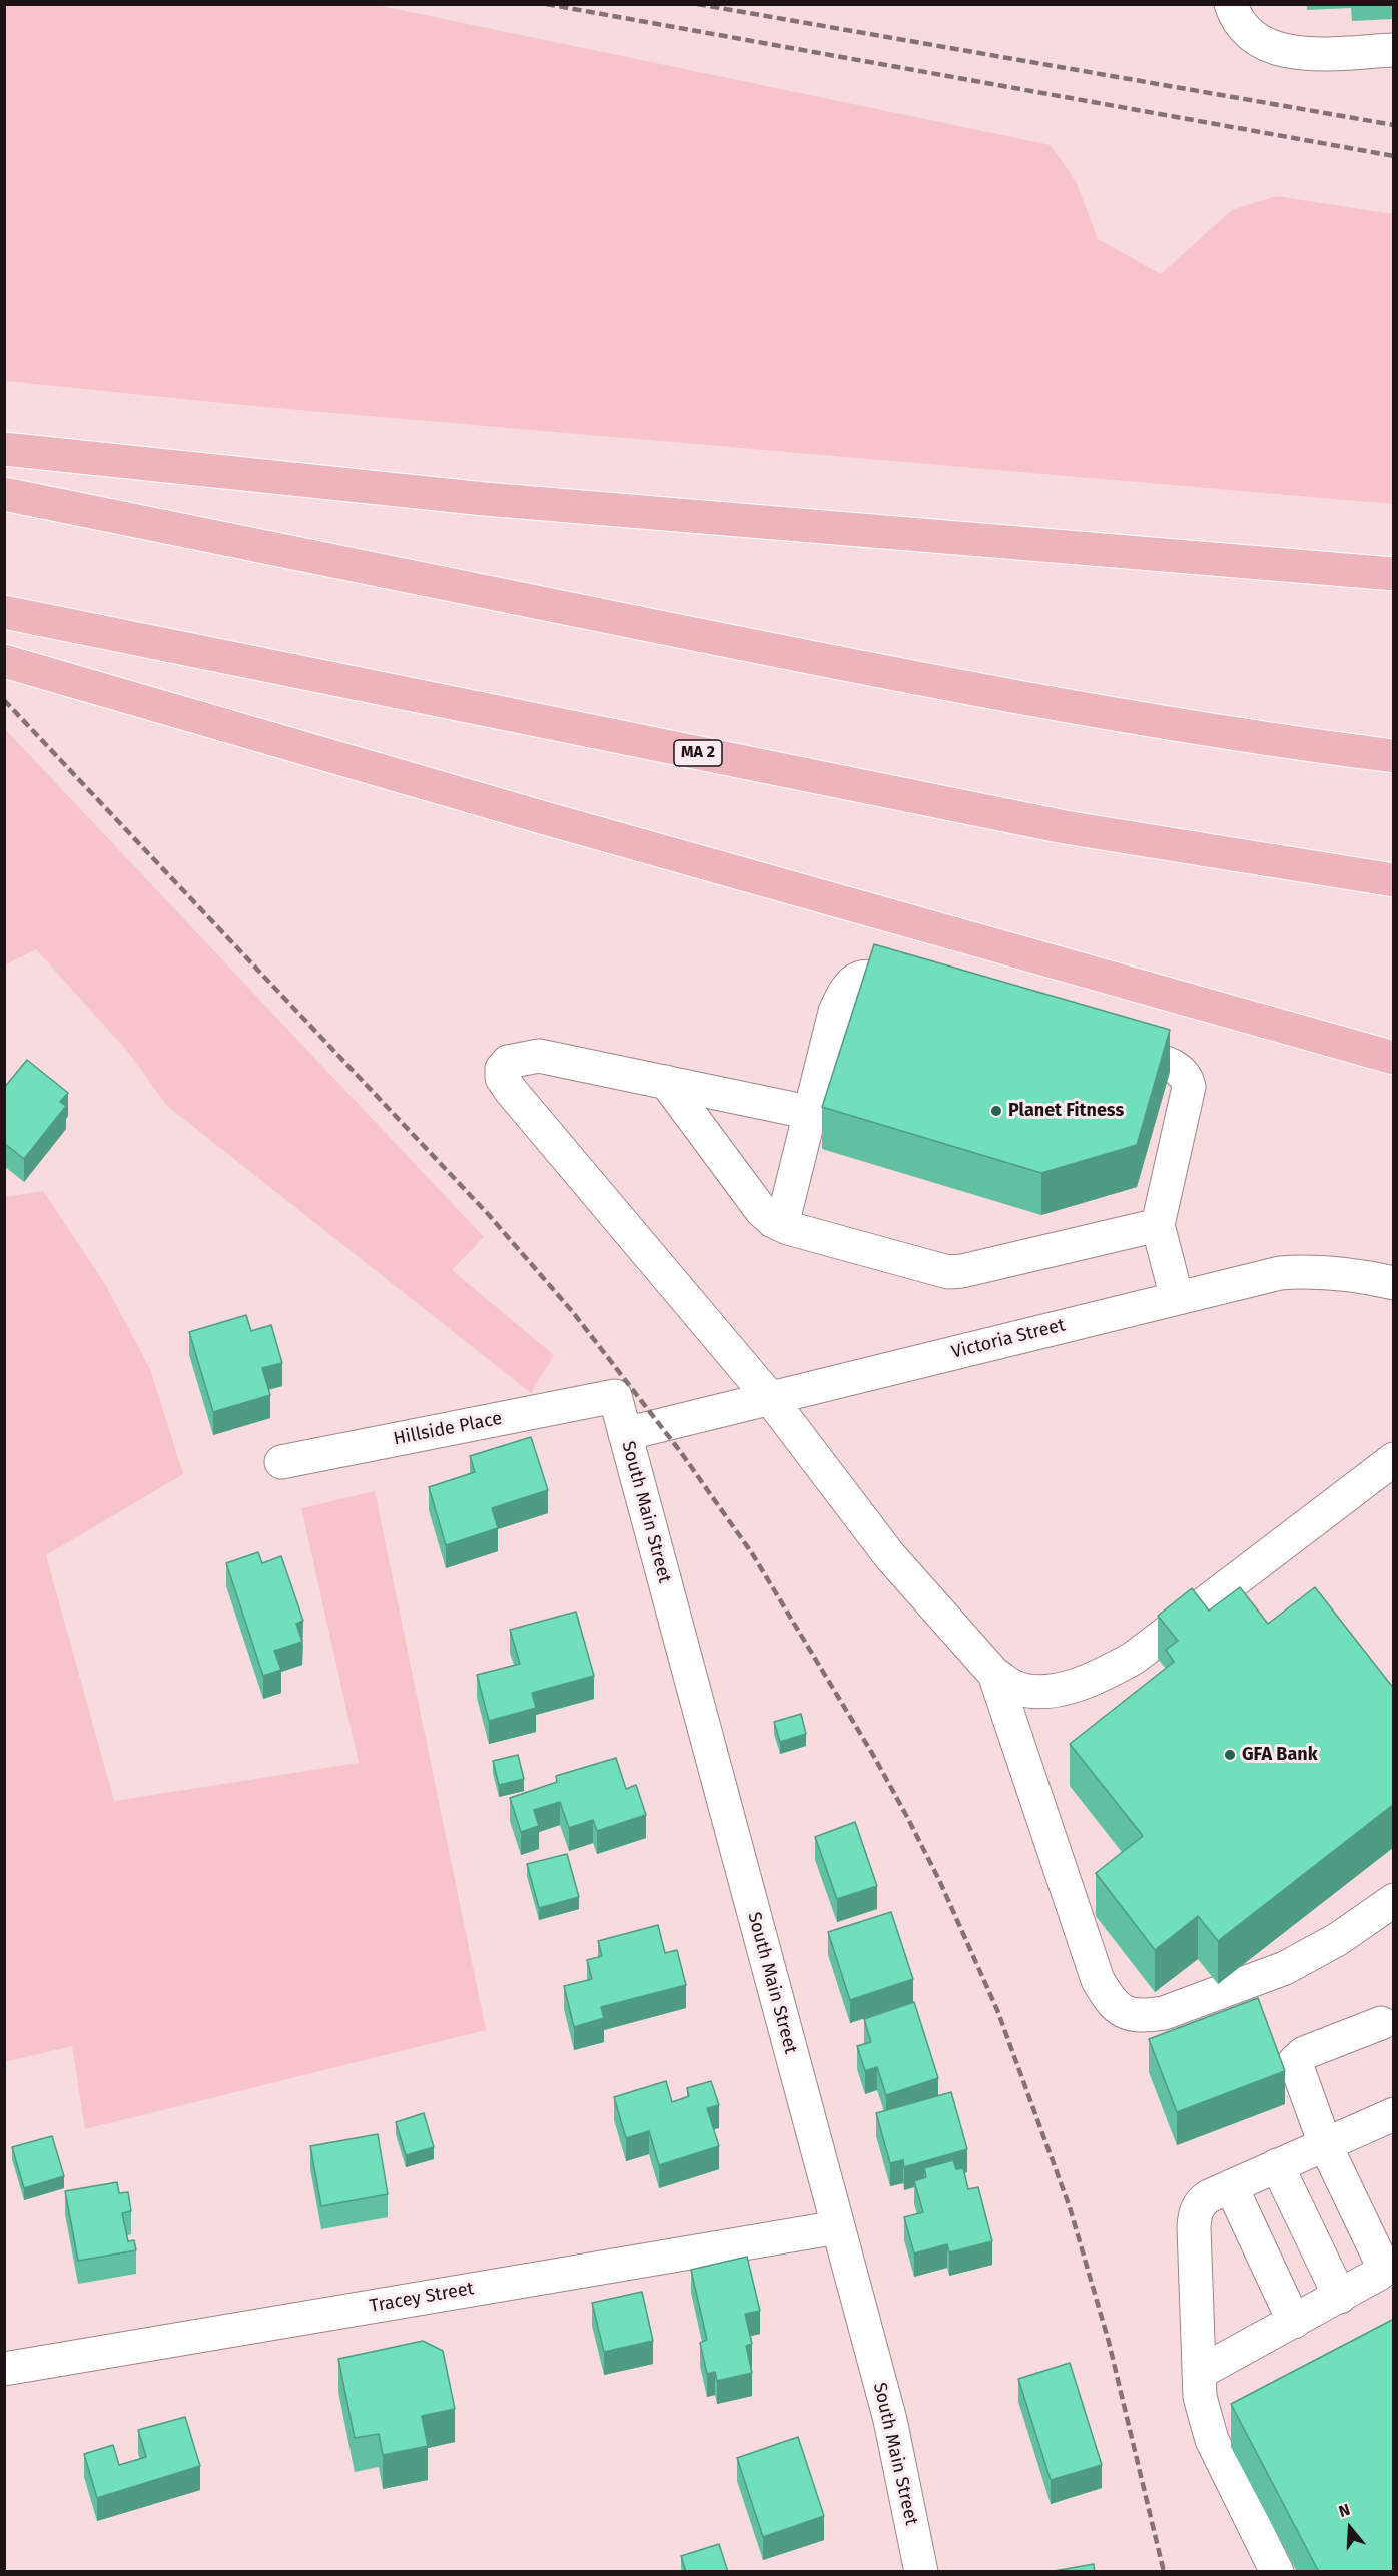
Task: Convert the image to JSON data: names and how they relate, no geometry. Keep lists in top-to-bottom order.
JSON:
{
  "streets": {
    "highway": ["MA 2"],
    "street": [
      "Victoria Street",
      "Hillside Place",
      "South Main Street",
      "Tracey Street"
    ]
  },
  "crossings": [
    ["Victoria Street", "South Main Street"],
    ["Hillside Place", "South Main Street"],
    ["South Main Street", "Tracey Street"]
  ],
  "places": ["Planet Fitness", "GFA Bank"],
  "north": "top"
}
